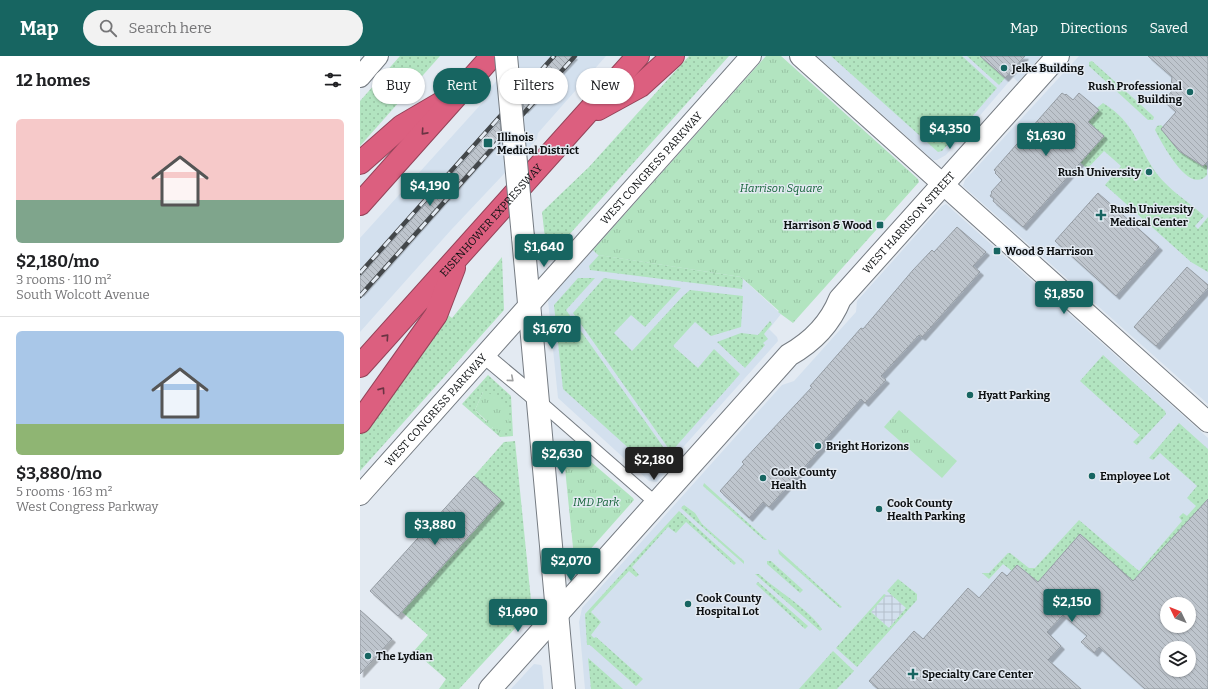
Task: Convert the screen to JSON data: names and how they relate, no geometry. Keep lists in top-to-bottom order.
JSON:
{
  "streets": {
    "highway": ["EISENHOWER EXPRESSWAY"],
    "main road": ["WEST HARRISON STREET"],
    "street": ["WEST CONGRESS PARKWAY"]
  },
  "parks": ["Harrison Square", "IMD Park"],
  "places": {
    "other": [
      "Jelke Building",
      "Rush Professional Building",
      "Rush University",
      "Hyatt Parking",
      "Bright Horizons",
      "Employee Lot",
      "Cook County Health",
      "Cook County Health Parking",
      "Cook County Hospital Lot",
      "The Lydian"
    ],
    "transit": ["Illinois Medical District", "Harrison & Wood", "Wood & Harrison"],
    "health": ["Rush University Medical Center", "Specialty Care Center"]
  },
  "north": "top left",
  "page": {
    "header": "Map",
    "search": "Search here",
    "nav": ["Map", "Directions", "Saved"],
    "heading": "12 homes",
    "chip": [
      "Buy",
      "Rent",
      "Filters",
      "New"
    ],
    "list": [
      {
        "name": "$2,180/mo",
        "note": "3 rooms · 110 m² · South Wolcott Avenue"
      },
      {
        "name": "$3,880/mo",
        "note": "5 rooms · 163 m² · West Congress Parkway"
      }
    ],
    "price": [
      "$4,350",
      "$1,630",
      "$4,190",
      "$1,640",
      "$1,850",
      "$1,670",
      "$2,630",
      "$2,180",
      "$3,880",
      "$2,070",
      "$2,150",
      "$1,690"
    ]
  }
}
